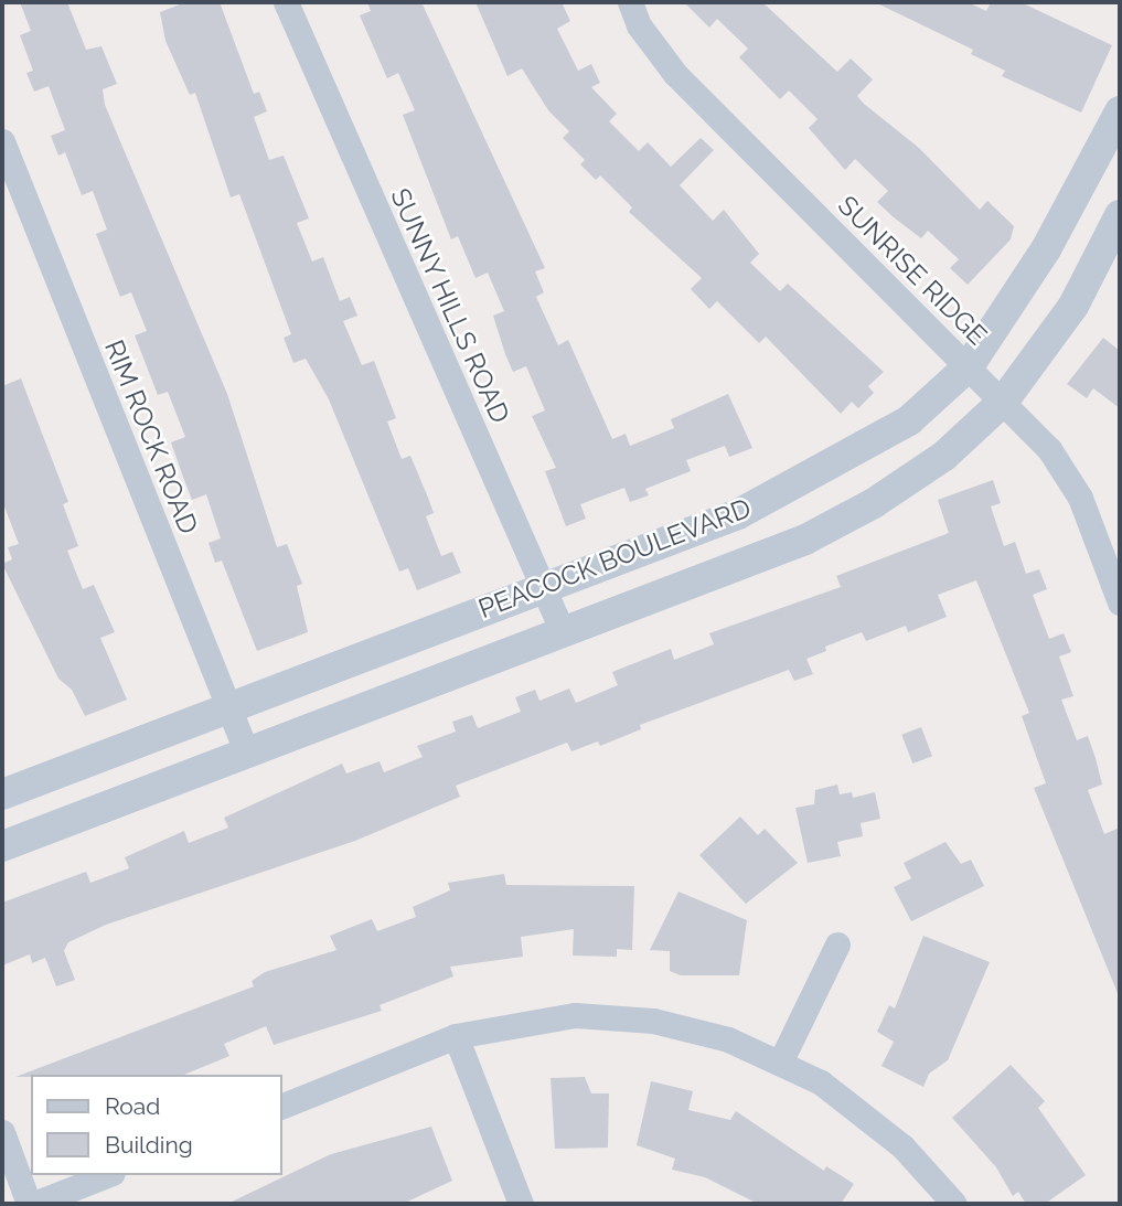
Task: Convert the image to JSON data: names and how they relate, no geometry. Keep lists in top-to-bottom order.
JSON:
{
  "streets": {
    "street": [
      "SUNRISE RIDGE",
      "SUNNY HILLS ROAD",
      "RIM ROCK ROAD",
      "PEACOCK BOULEVARD"
    ]
  },
  "crossings": [
    ["SUNRISE RIDGE", "PEACOCK BOULEVARD"],
    ["SUNNY HILLS ROAD", "PEACOCK BOULEVARD"],
    ["RIM ROCK ROAD", "PEACOCK BOULEVARD"]
  ],
  "legend": ["Road", "Building"]
}
